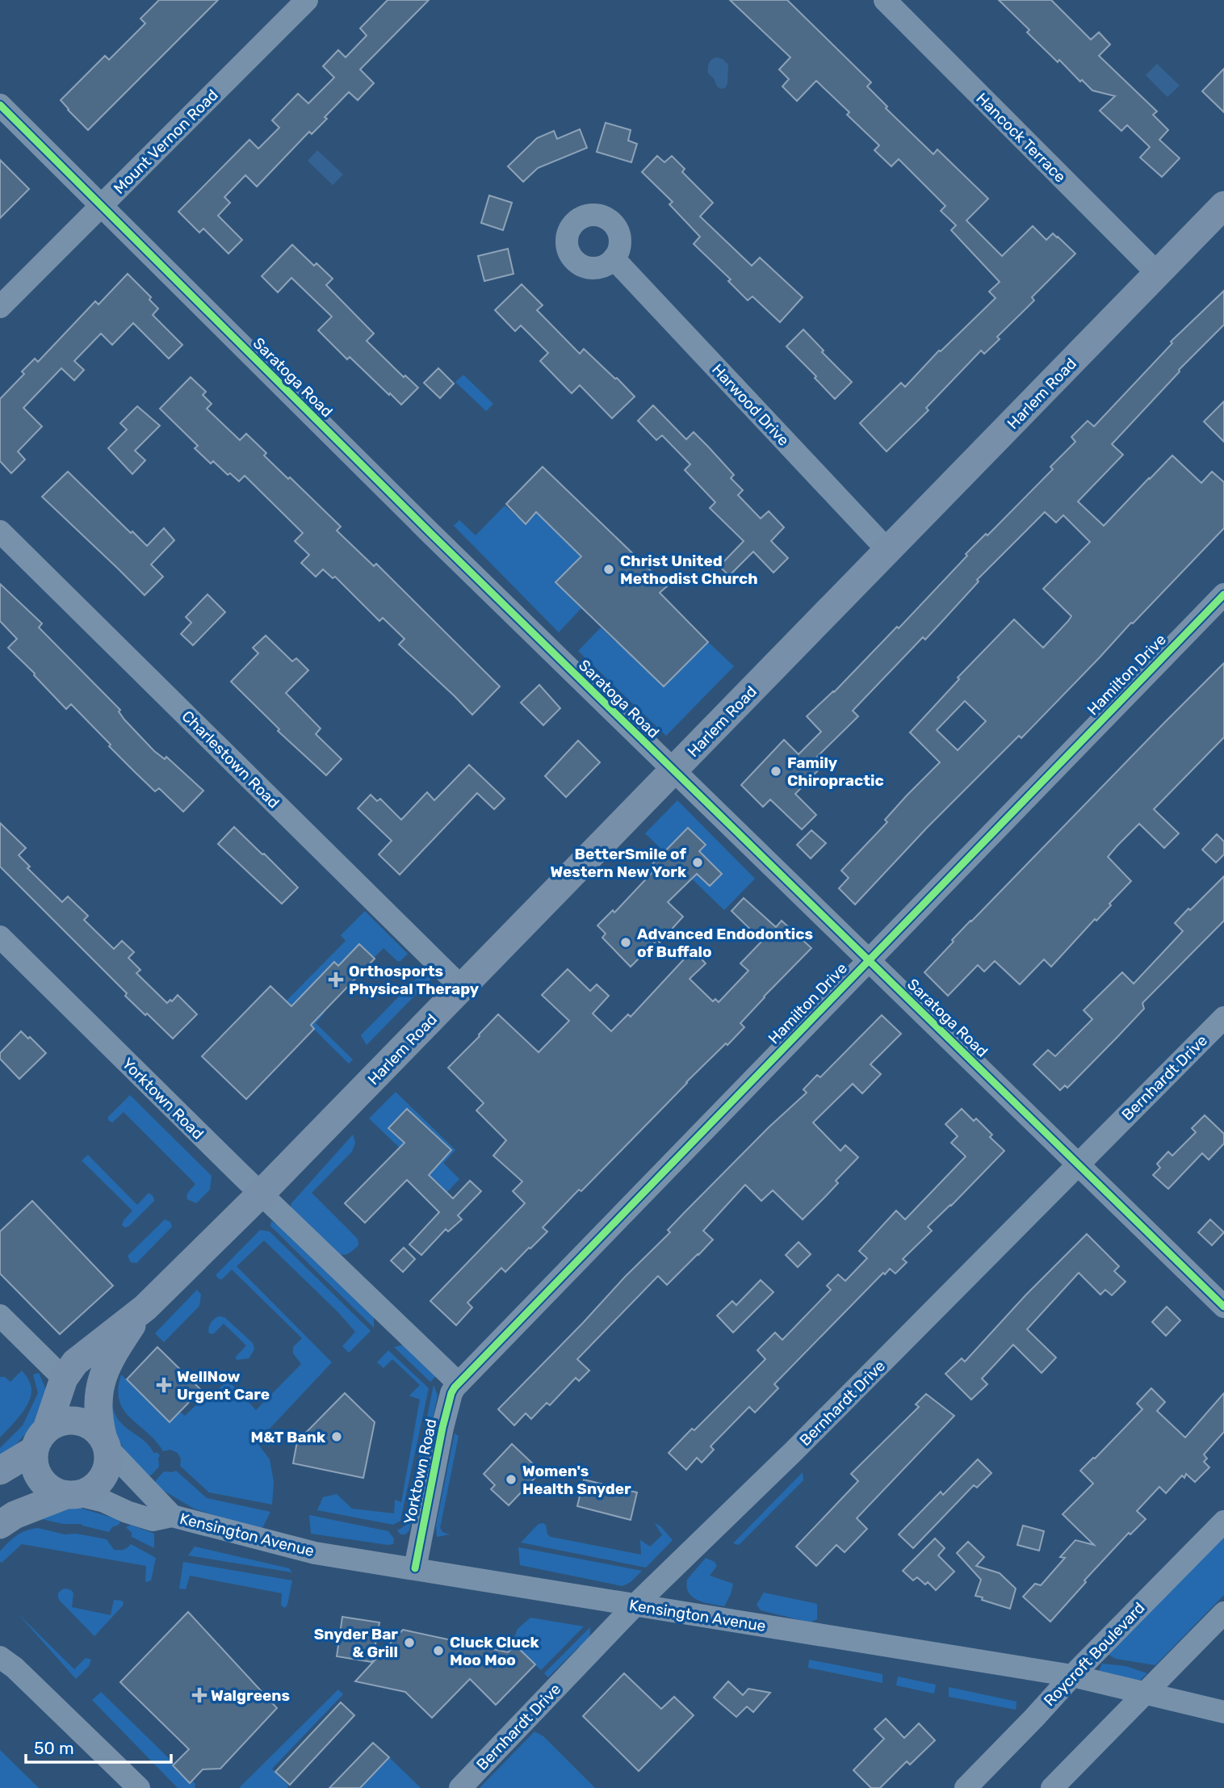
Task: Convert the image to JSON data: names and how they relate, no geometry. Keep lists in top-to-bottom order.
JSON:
{
  "streets": {
    "main road": ["Harlem Road"],
    "street": [
      "Hancock Terrace",
      "Mount Vernon Road",
      "Saratoga Road",
      "Harwood Drive",
      "Hamilton Drive",
      "Charlestown Road",
      "Bernhardt Drive",
      "Yorktown Road",
      "Kensington Avenue",
      "Roycroft Boulevard"
    ]
  },
  "crossings": [
    ["Hancock Terrace", "Harlem Road"],
    ["Mount Vernon Road", "Saratoga Road"],
    ["Saratoga Road", "Harlem Road"],
    ["Saratoga Road", "Hamilton Drive"],
    ["Saratoga Road", "Bernhardt Drive"],
    ["Harlem Road", "Harwood Drive"],
    ["Harlem Road", "Charlestown Road"],
    ["Harlem Road", "Yorktown Road"],
    ["Harlem Road", "Kensington Avenue"],
    ["Hamilton Drive", "Yorktown Road"],
    ["Bernhardt Drive", "Kensington Avenue"],
    ["Yorktown Road", "Kensington Avenue"],
    ["Kensington Avenue", "Roycroft Boulevard"]
  ],
  "places": {
    "other": [
      "Christ United Methodist Church",
      "Family Chiropractic",
      "BetterSmile of Western New York",
      "Advanced Endodontics of Buffalo",
      "M&T Bank",
      "Women's Health Snyder",
      "Snyder Bar & Grill",
      "Cluck Cluck Moo Moo"
    ],
    "health": ["Orthosports Physical Therapy", "WellNow Urgent Care", "Walgreens"]
  },
  "scale_bar": "50 m"
}
